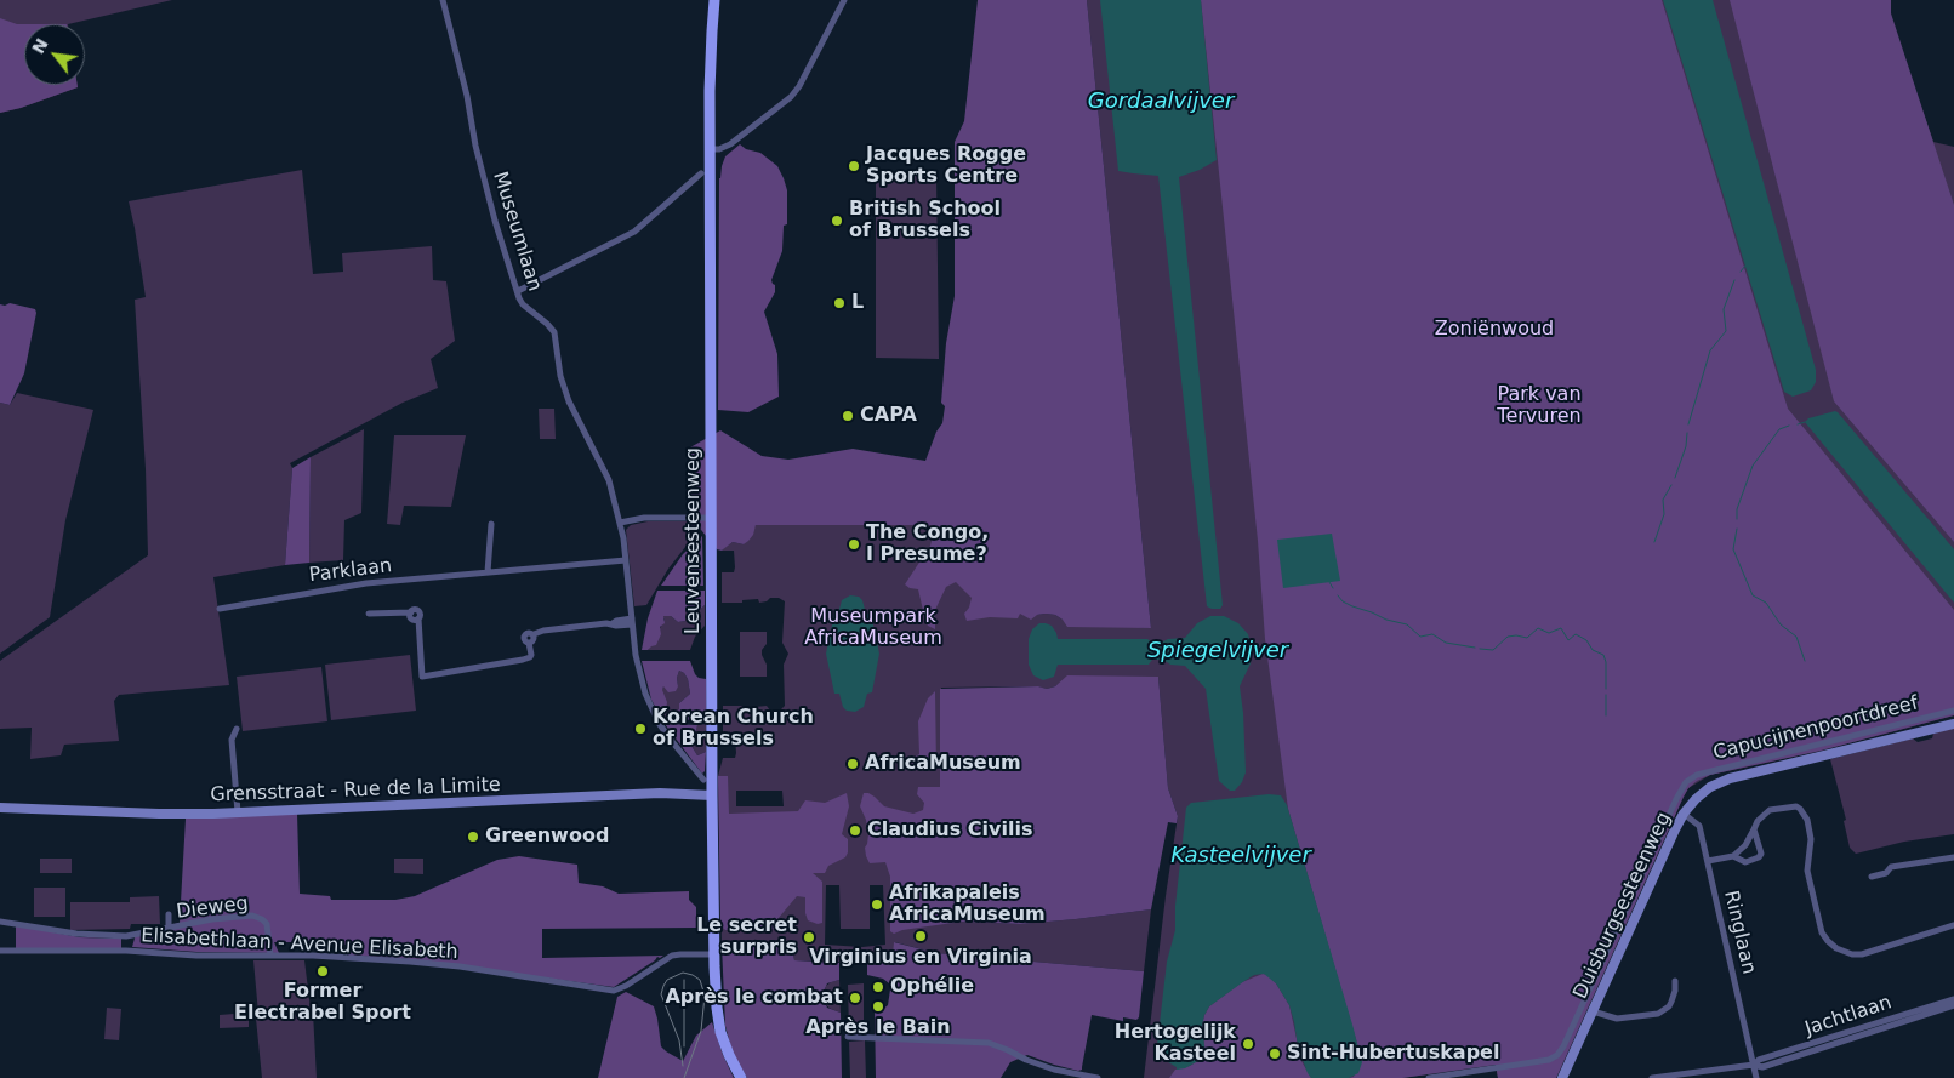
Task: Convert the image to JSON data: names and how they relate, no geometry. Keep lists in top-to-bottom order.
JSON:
{
  "streets": {
    "main road": ["Leuvensesteenweg"],
    "street": [
      "Museumlaan",
      "Parklaan",
      "Capucijnenpoortdreef",
      "Grensstraat - Rue de la Limite",
      "Duisburgsesteenweg",
      "Dieweg",
      "Ringlaan",
      "Elisabethlaan - Avenue Elisabeth",
      "Jachtlaan"
    ]
  },
  "crossings": [
    ["Museumlaan", "Parklaan"],
    ["Leuvensesteenweg", "Grensstraat - Rue de la Limite"],
    ["Leuvensesteenweg", "Elisabethlaan - Avenue Elisabeth"],
    ["Duisburgsesteenweg", "Ringlaan"],
    ["Dieweg", "Elisabethlaan - Avenue Elisabeth"],
    ["Ringlaan", "Jachtlaan"]
  ],
  "water": ["Gordaalvijver", "Spiegelvijver", "Kasteelvijver"],
  "parks": ["Zoniënwoud", "Park van Tervuren", "Museumpark AfricaMuseum"],
  "places": [
    "Jacques Rogge Sports Centre",
    "British School of Brussels",
    "L",
    "CAPA",
    "The Congo, I Presume?",
    "Korean Church of Brussels",
    "AfricaMuseum",
    "Claudius Civilis",
    "Greenwood",
    "Afrikapaleis AfricaMuseum",
    "Virginius en Virginia",
    "Le secret surpris",
    "Former Electrabel Sport",
    "Ophélie",
    "Après le combat",
    "Après le Bain",
    "Hertogelijk Kasteel",
    "Sint-Hubertuskapel"
  ],
  "north": "top left"
}
